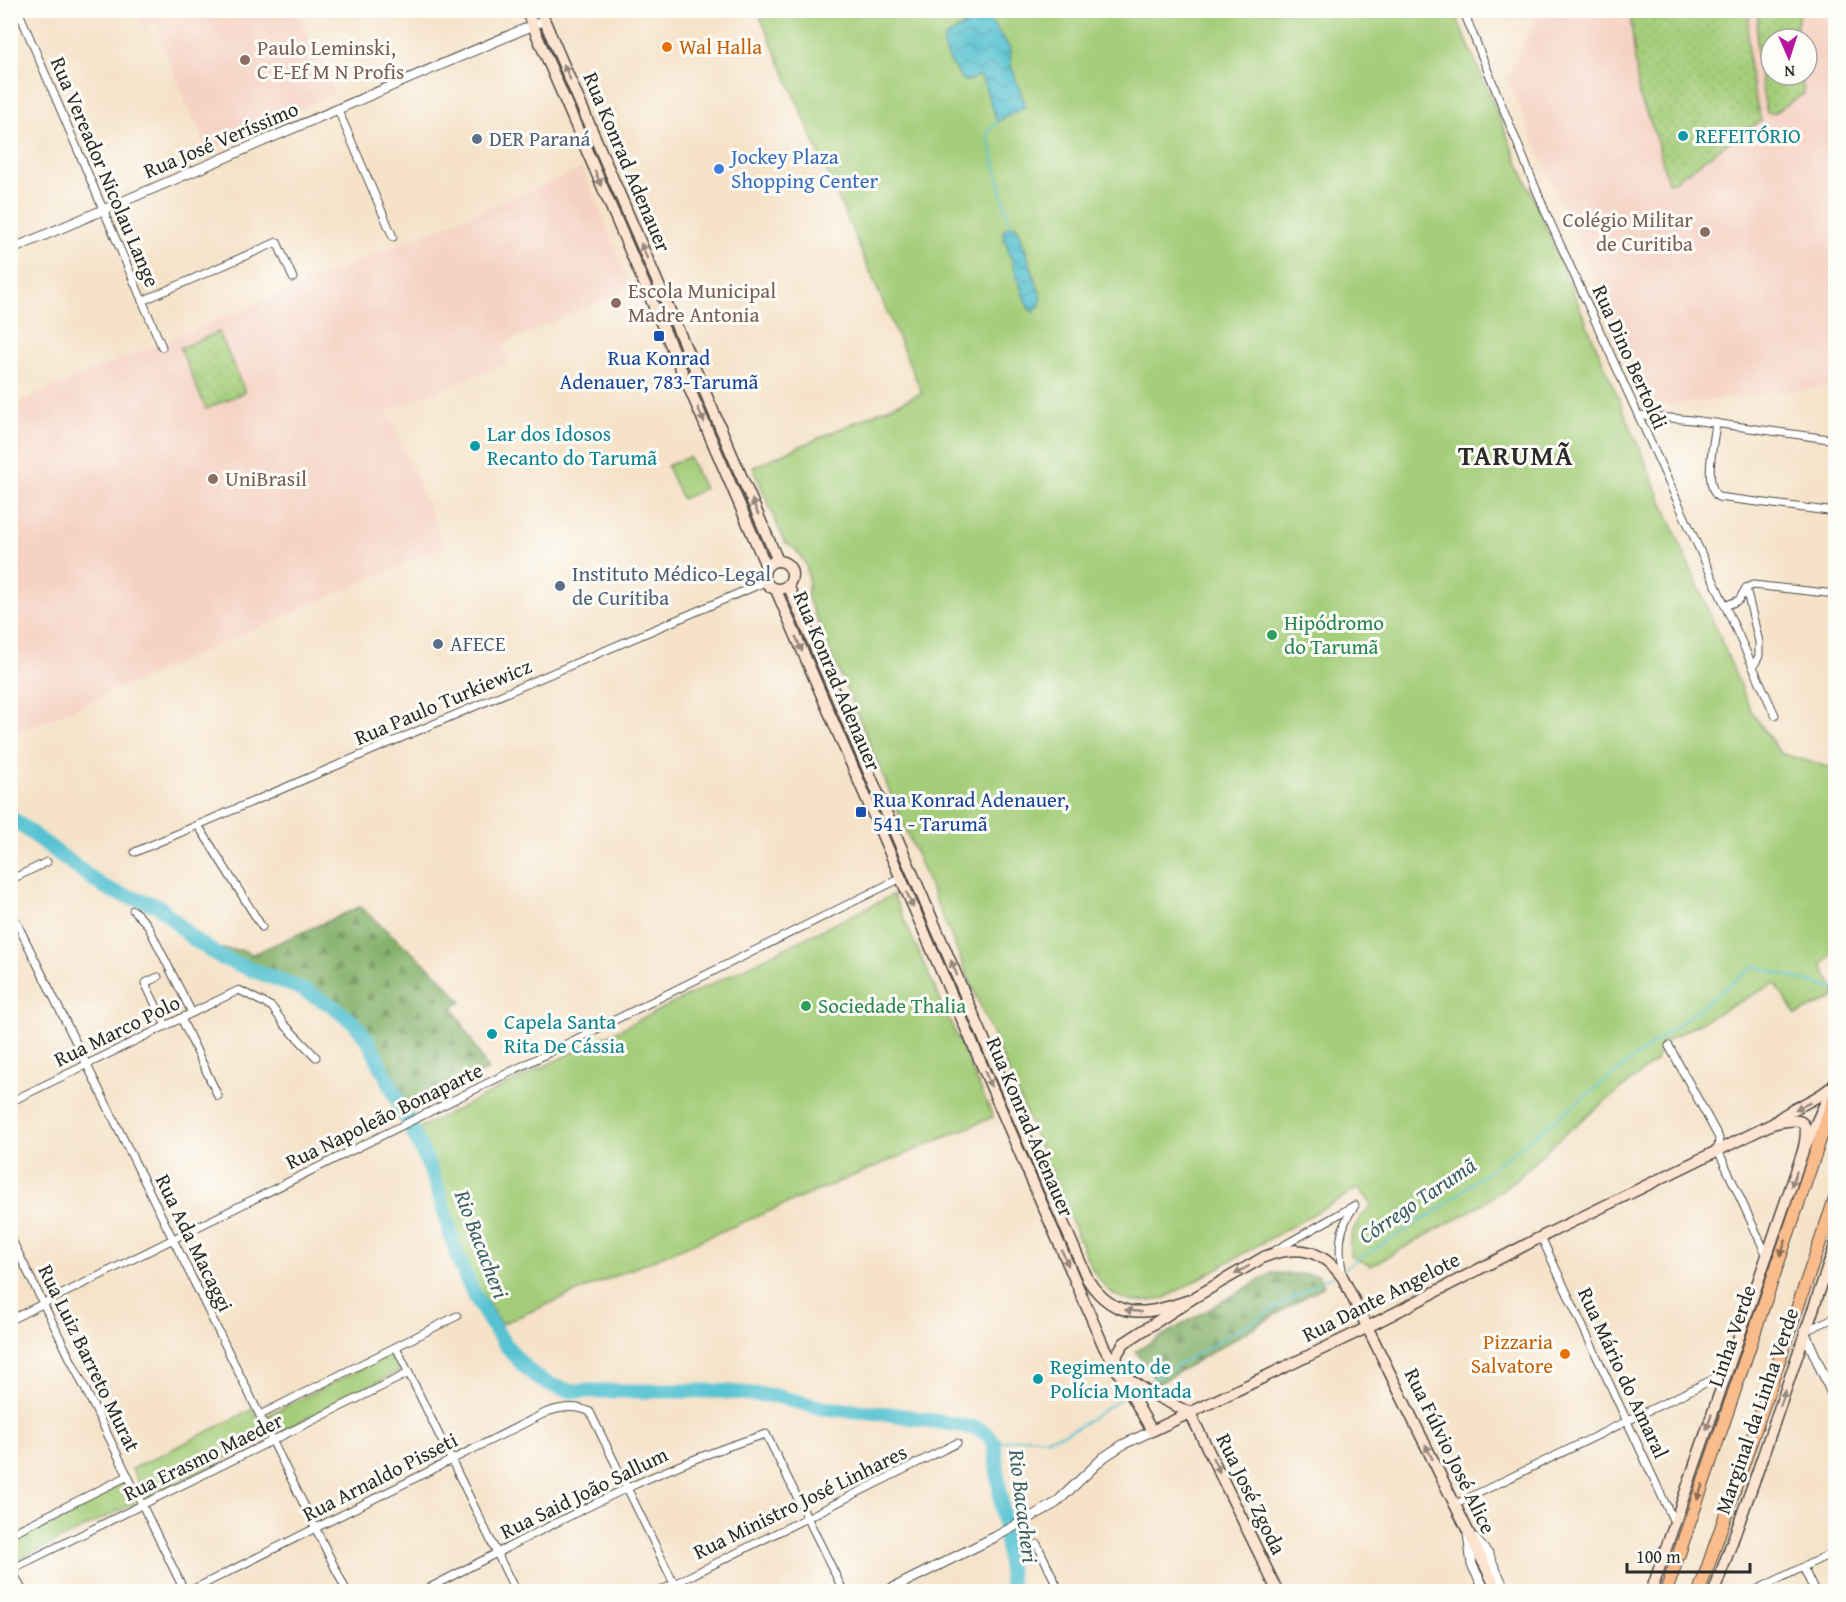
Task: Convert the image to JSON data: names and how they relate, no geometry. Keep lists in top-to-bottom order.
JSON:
{
  "streets": {
    "highway": ["Linha Verde"],
    "main road": [
      "Rua Konrad Adenauer",
      "Rua Dante Angelote",
      "Marginal da Linha Verde",
      "Rua Fúlvio José Alice",
      "Rua José Zgoda"
    ],
    "street": [
      "Rua José Veríssimo",
      "Rua Vereador Nicolau Lange",
      "Rua Dino Bertoldi",
      "Rua Paulo Turkiewicz",
      "Rua Marco Polo",
      "Rua Napoleão Bonaparte",
      "Rua Ada Macaggi",
      "Rua Luiz Barreto Murat",
      "Rua Mário do Amaral",
      "Rua Erasmo Maeder",
      "Rua Arnaldo Pisseti",
      "Rua Said João Sallum",
      "Rua Ministro José Linhares"
    ]
  },
  "crossings": [
    ["Rua José Veríssimo", "Rua Konrad Adenauer"],
    ["Rua José Veríssimo", "Rua Vereador Nicolau Lange"],
    ["Rua Konrad Adenauer", "Rua Paulo Turkiewicz"],
    ["Rua Konrad Adenauer", "Rua Napoleão Bonaparte"],
    ["Rua Konrad Adenauer", "Rua Dante Angelote"],
    ["Rua Konrad Adenauer", "Rua José Zgoda"],
    ["Rua Marco Polo", "Rua Ada Macaggi"],
    ["Rua Napoleão Bonaparte", "Rua Ada Macaggi"],
    ["Rua Napoleão Bonaparte", "Rua Luiz Barreto Murat"],
    ["Rua Ada Macaggi", "Rua Erasmo Maeder"],
    ["Rua Ada Macaggi", "Rua Arnaldo Pisseti"],
    ["Rua Dante Angelote", "Linha Verde"],
    ["Rua Dante Angelote", "Rua Mário do Amaral"],
    ["Rua Dante Angelote", "Marginal da Linha Verde"],
    ["Rua Dante Angelote", "Rua Fúlvio José Alice"],
    ["Rua Dante Angelote", "Rua José Zgoda"],
    ["Linha Verde", "Marginal da Linha Verde"],
    ["Rua Luiz Barreto Murat", "Rua Erasmo Maeder"],
    ["Rua Luiz Barreto Murat", "Rua Arnaldo Pisseti"],
    ["Rua Mário do Amaral", "Marginal da Linha Verde"],
    ["Rua Arnaldo Pisseti", "Rua Said João Sallum"],
    ["Rua Said João Sallum", "Rua Ministro José Linhares"]
  ],
  "one_way": ["Rua Fúlvio José Alice", "Rua José Zgoda"],
  "districts": ["TARUMÃ"],
  "water": ["Córrego Tarumã", "Rio Bacacheri"],
  "places": {
    "other": [
      "Wal Halla",
      "Paulo Leminski, C E-Ef M N Profis",
      "REFEITÓRIO",
      "DER Paraná",
      "Jockey Plaza Shopping Center",
      "Colégio Militar de Curitiba",
      "Escola Municipal Madre Antonia",
      "Lar dos Idosos Recanto do Tarumã",
      "UniBrasil",
      "Instituto Médico-Legal de Curitiba",
      "Hipódromo do Tarumã",
      "AFECE",
      "Sociedade Thalia",
      "Capela Santa Rita De Cássia",
      "Pizzaria Salvatore",
      "Regimento de Polícia Montada"
    ],
    "transit": ["Rua Konrad Adenauer, 783-Tarumã", "Rua Konrad Adenauer, 541 - Tarumã"]
  },
  "scale_bar": "100 m",
  "north": "bottom"
}
